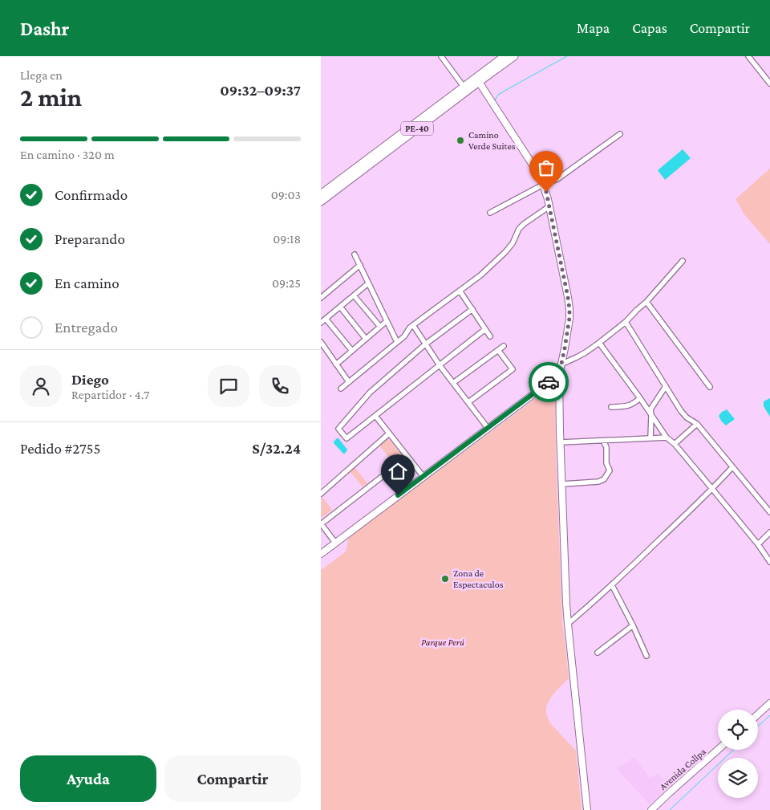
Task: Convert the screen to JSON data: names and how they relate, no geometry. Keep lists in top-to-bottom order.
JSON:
{
  "streets": {
    "highway": ["PE-40"],
    "main road": ["Avenida Collpa"]
  },
  "parks": ["Parque Perú"],
  "places": ["Camino Verde Suites", "Zona de Espectaculos"],
  "page": {
    "header": "Dashr",
    "nav": ["Mapa", "Capas", "Compartir"],
    "heading": ["2 min", "Llega en", "09:32–09:37"],
    "panel": [
      "Diego",
      "Repartidor · 4.7",
      "Pedido #2755",
      "S/32.24"
    ],
    "bar": "En camino · 320 m",
    "list": [
      ["Confirmado", "09:03"],
      ["Preparando", "09:18"],
      ["En camino", "09:25"],
      "Entregado"
    ],
    "buttons": ["Ayuda", "Compartir"]
  }
}
